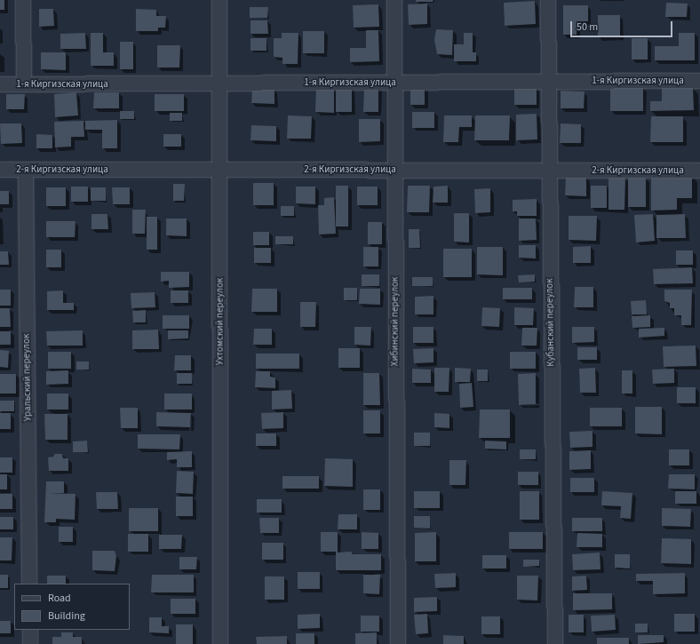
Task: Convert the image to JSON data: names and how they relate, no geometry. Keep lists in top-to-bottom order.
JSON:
{
  "streets": {
    "street": [
      "1-я Киргизская улица",
      "2-я Киргизская улица",
      "Ухтомский переулок",
      "Хибинский переулок",
      "Кубанский переулок",
      "Уральский переулок"
    ]
  },
  "crossings": [
    ["1-я Киргизская улица", "Ухтомский переулок"],
    ["1-я Киргизская улица", "Хибинский переулок"],
    ["1-я Киргизская улица", "Кубанский переулок"],
    ["2-я Киргизская улица", "Ухтомский переулок"],
    ["2-я Киргизская улица", "Хибинский переулок"],
    ["2-я Киргизская улица", "Кубанский переулок"],
    ["2-я Киргизская улица", "Уральский переулок"]
  ],
  "legend": ["Road", "Building"],
  "scale_bar": "50 m"
}
